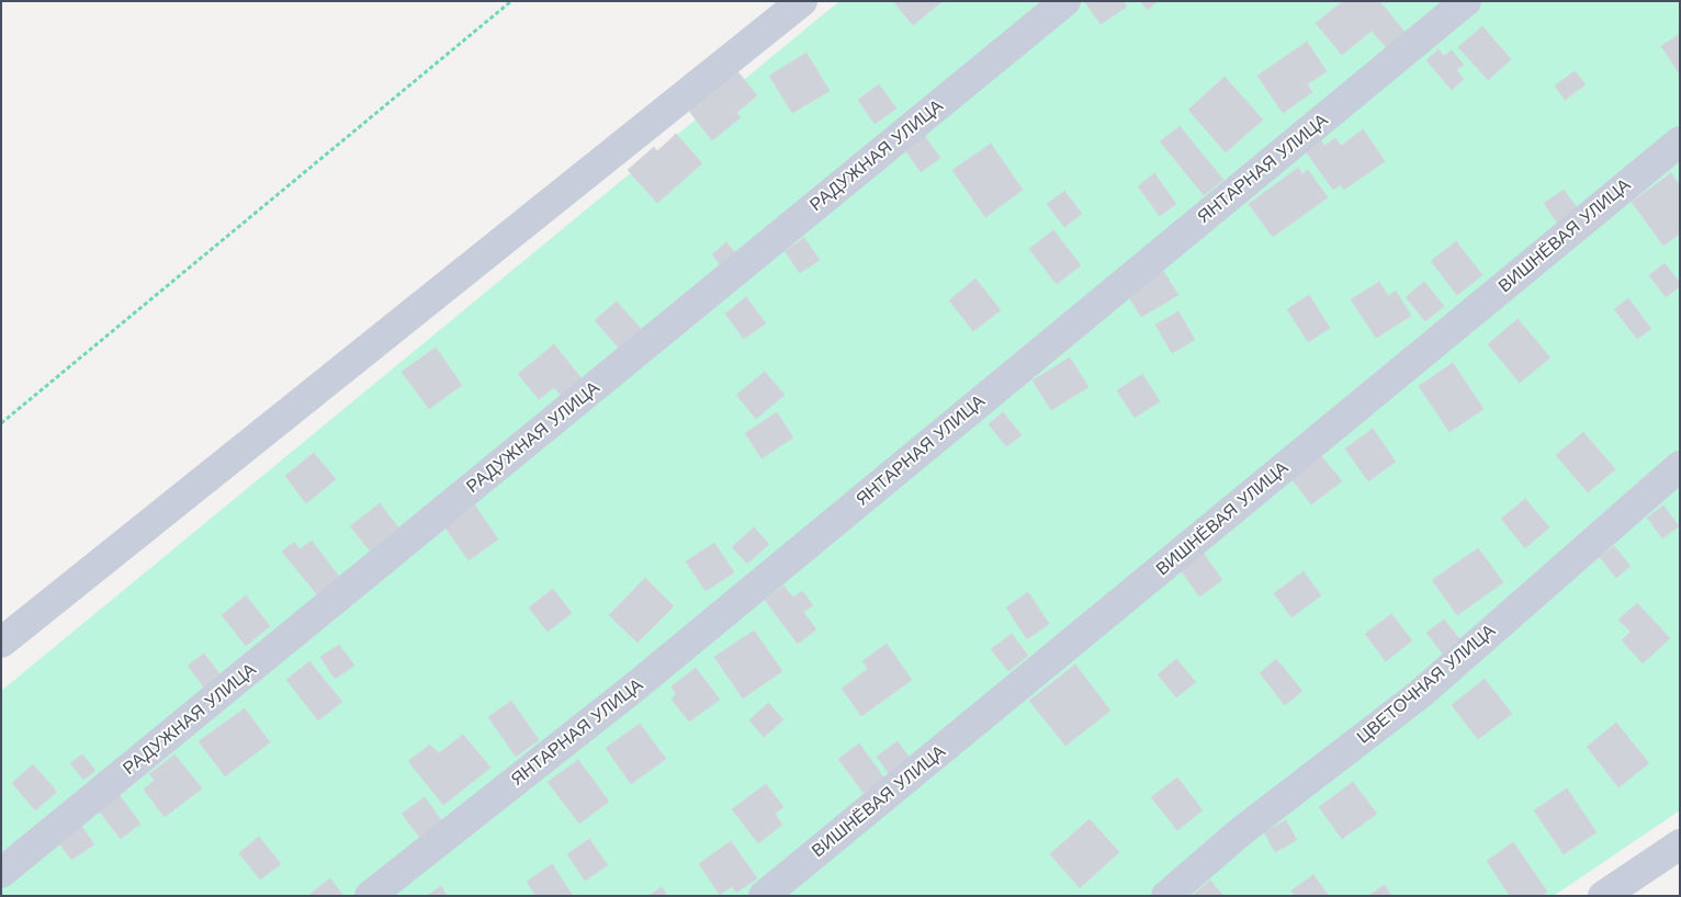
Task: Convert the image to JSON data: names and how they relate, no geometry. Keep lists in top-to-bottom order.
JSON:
{
  "streets": {
    "street": [
      "РАДУЖНАЯ УЛИЦА",
      "ЯНТАРНАЯ УЛИЦА",
      "ВИШНЁВАЯ УЛИЦА",
      "ЦВЕТОЧНАЯ УЛИЦА"
    ]
  }
}
